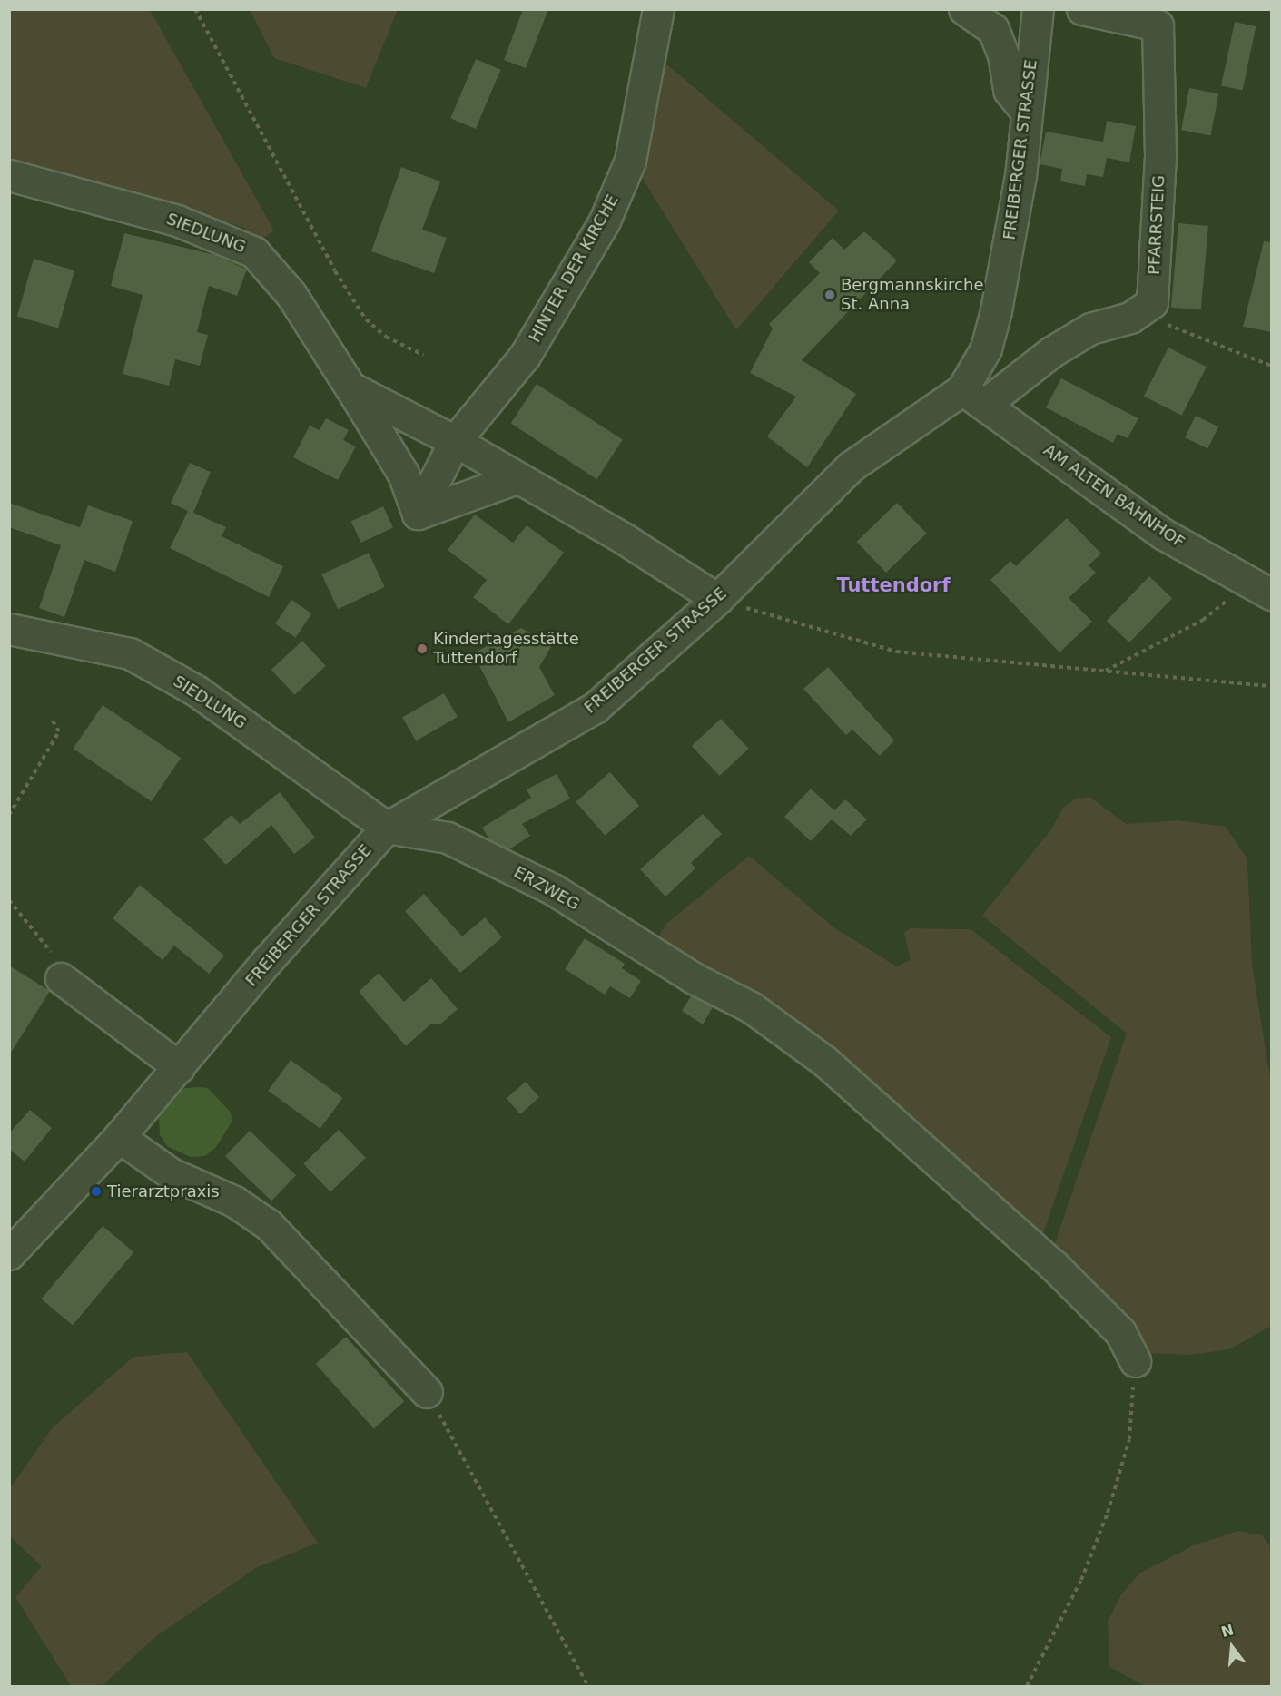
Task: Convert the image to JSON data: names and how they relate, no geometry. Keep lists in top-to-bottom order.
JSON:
{
  "streets": {
    "street": [
      "FREIBERGER STRASSE",
      "PFARRSTEIG",
      "SIEDLUNG",
      "HINTER DER KIRCHE",
      "AM ALTEN BAHNHOF",
      "ERZWEG"
    ]
  },
  "crossings": [
    ["FREIBERGER STRASSE", "SIEDLUNG"],
    ["FREIBERGER STRASSE", "AM ALTEN BAHNHOF"],
    ["FREIBERGER STRASSE", "ERZWEG"],
    ["SIEDLUNG", "ERZWEG"]
  ],
  "districts": ["Tuttendorf"],
  "places": ["Bergmannskirche St. Anna", "Kindertagesstätte Tuttendorf", "Tierarztpraxis"],
  "north": "top"
}
